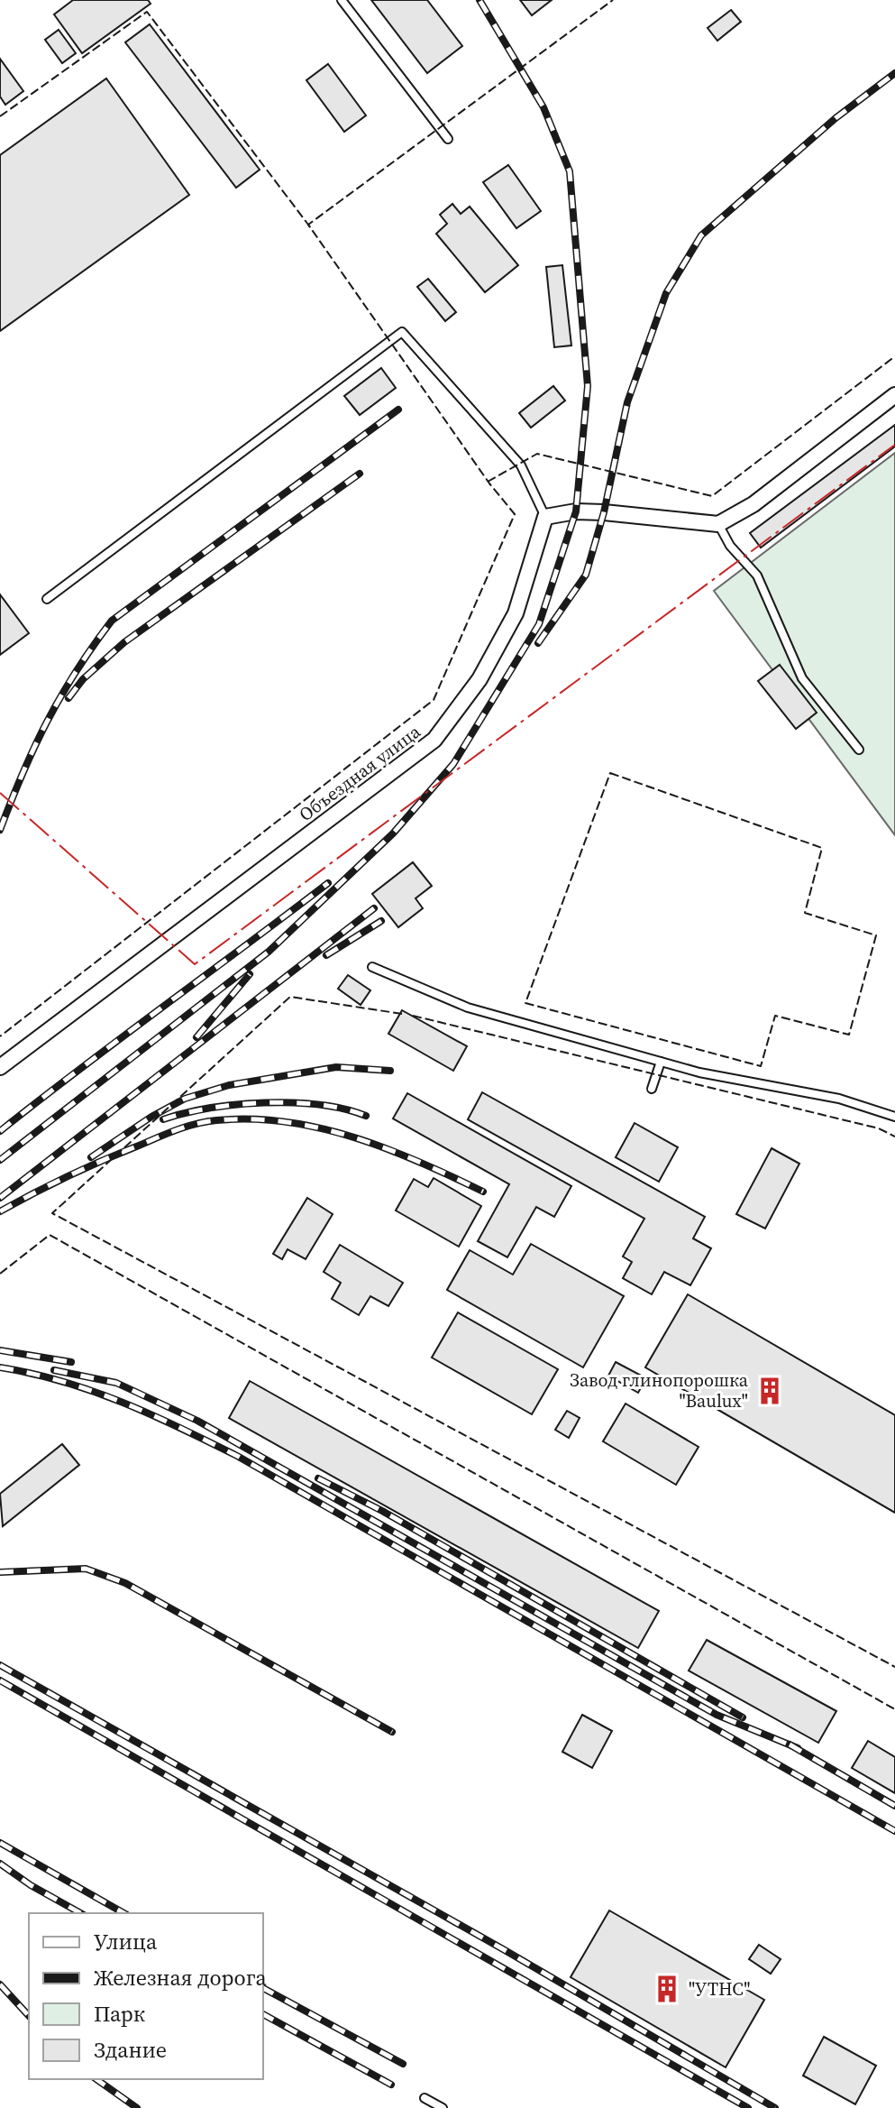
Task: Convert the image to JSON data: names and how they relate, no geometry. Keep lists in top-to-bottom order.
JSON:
{
  "streets": {
    "street": ["Объездная улица"]
  },
  "places": {
    "building": ["Завод глинопорошка \"Baulux\"", "\"УТНС\""]
  },
  "legend": [
    "Улица",
    "Железная дорога",
    "Парк",
    "Здание"
  ]
}
